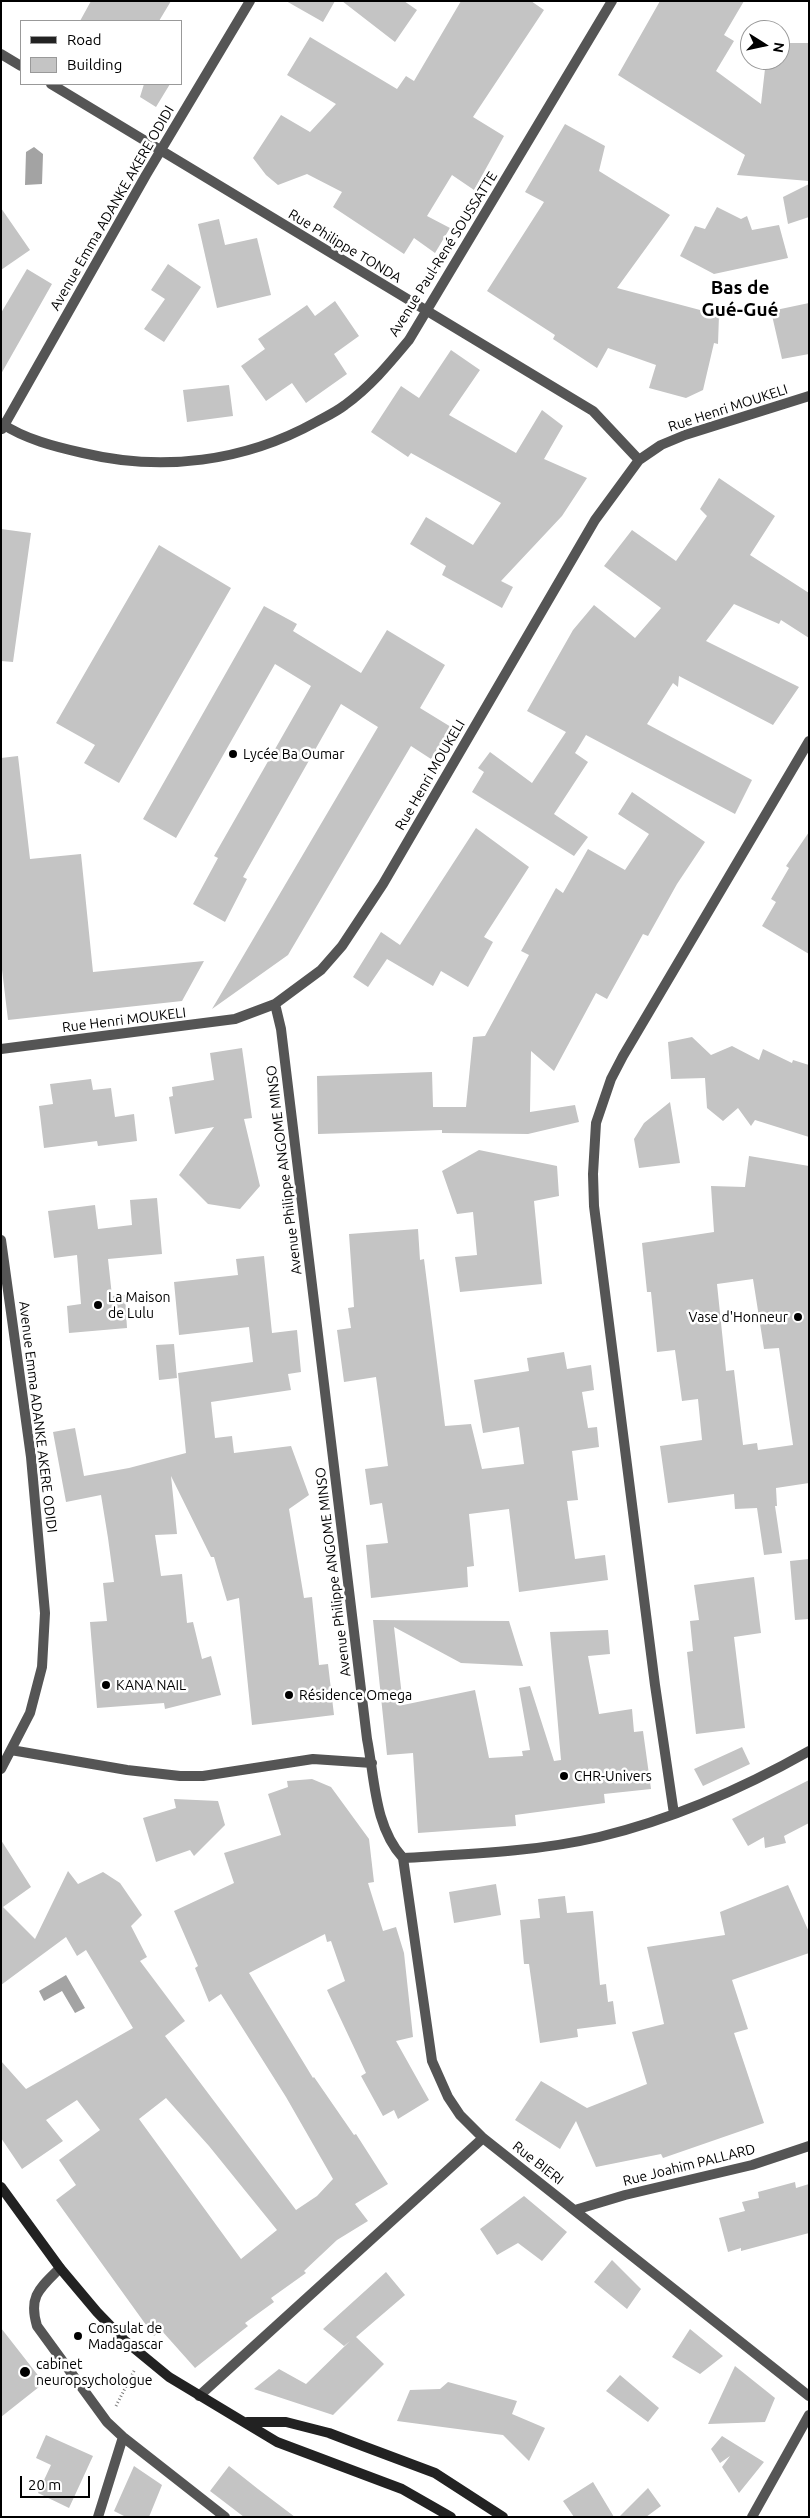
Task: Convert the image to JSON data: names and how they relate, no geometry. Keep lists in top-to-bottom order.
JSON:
{
  "streets": {
    "street": [
      "Avenue Emma ADANKE AKERE ODIDI",
      "Rue Philippe TONDA",
      "Avenue Paul-René SOUSSATTE",
      "Rue Henri MOUKELI",
      "Avenue Philippe ANGOME MINSO",
      "Rue BIERI",
      "Rue Joahim PALLARD"
    ]
  },
  "crossings": [
    ["Avenue Emma ADANKE AKERE ODIDI", "Rue Philippe TONDA"],
    ["Avenue Emma ADANKE AKERE ODIDI", "Avenue Paul-René SOUSSATTE"],
    ["Rue Philippe TONDA", "Avenue Paul-René SOUSSATTE"],
    ["Rue Philippe TONDA", "Rue Henri MOUKELI"],
    ["Rue Henri MOUKELI", "Avenue Philippe ANGOME MINSO"],
    ["Avenue Philippe ANGOME MINSO", "Rue BIERI"],
    ["Rue BIERI", "Rue Joahim PALLARD"]
  ],
  "districts": ["Bas de Gué-Gué"],
  "places": [
    "Lycée Ba Oumar",
    "La Maison de Lulu",
    "Vase d'Honneur",
    "KANA NAIL",
    "Résidence Omega",
    "CHR-Univers",
    "Consulat de Madagascar",
    "cabinet neuropsychologue"
  ],
  "legend": ["Road", "Building"],
  "scale_bar": "20 m",
  "north": "right"
}
